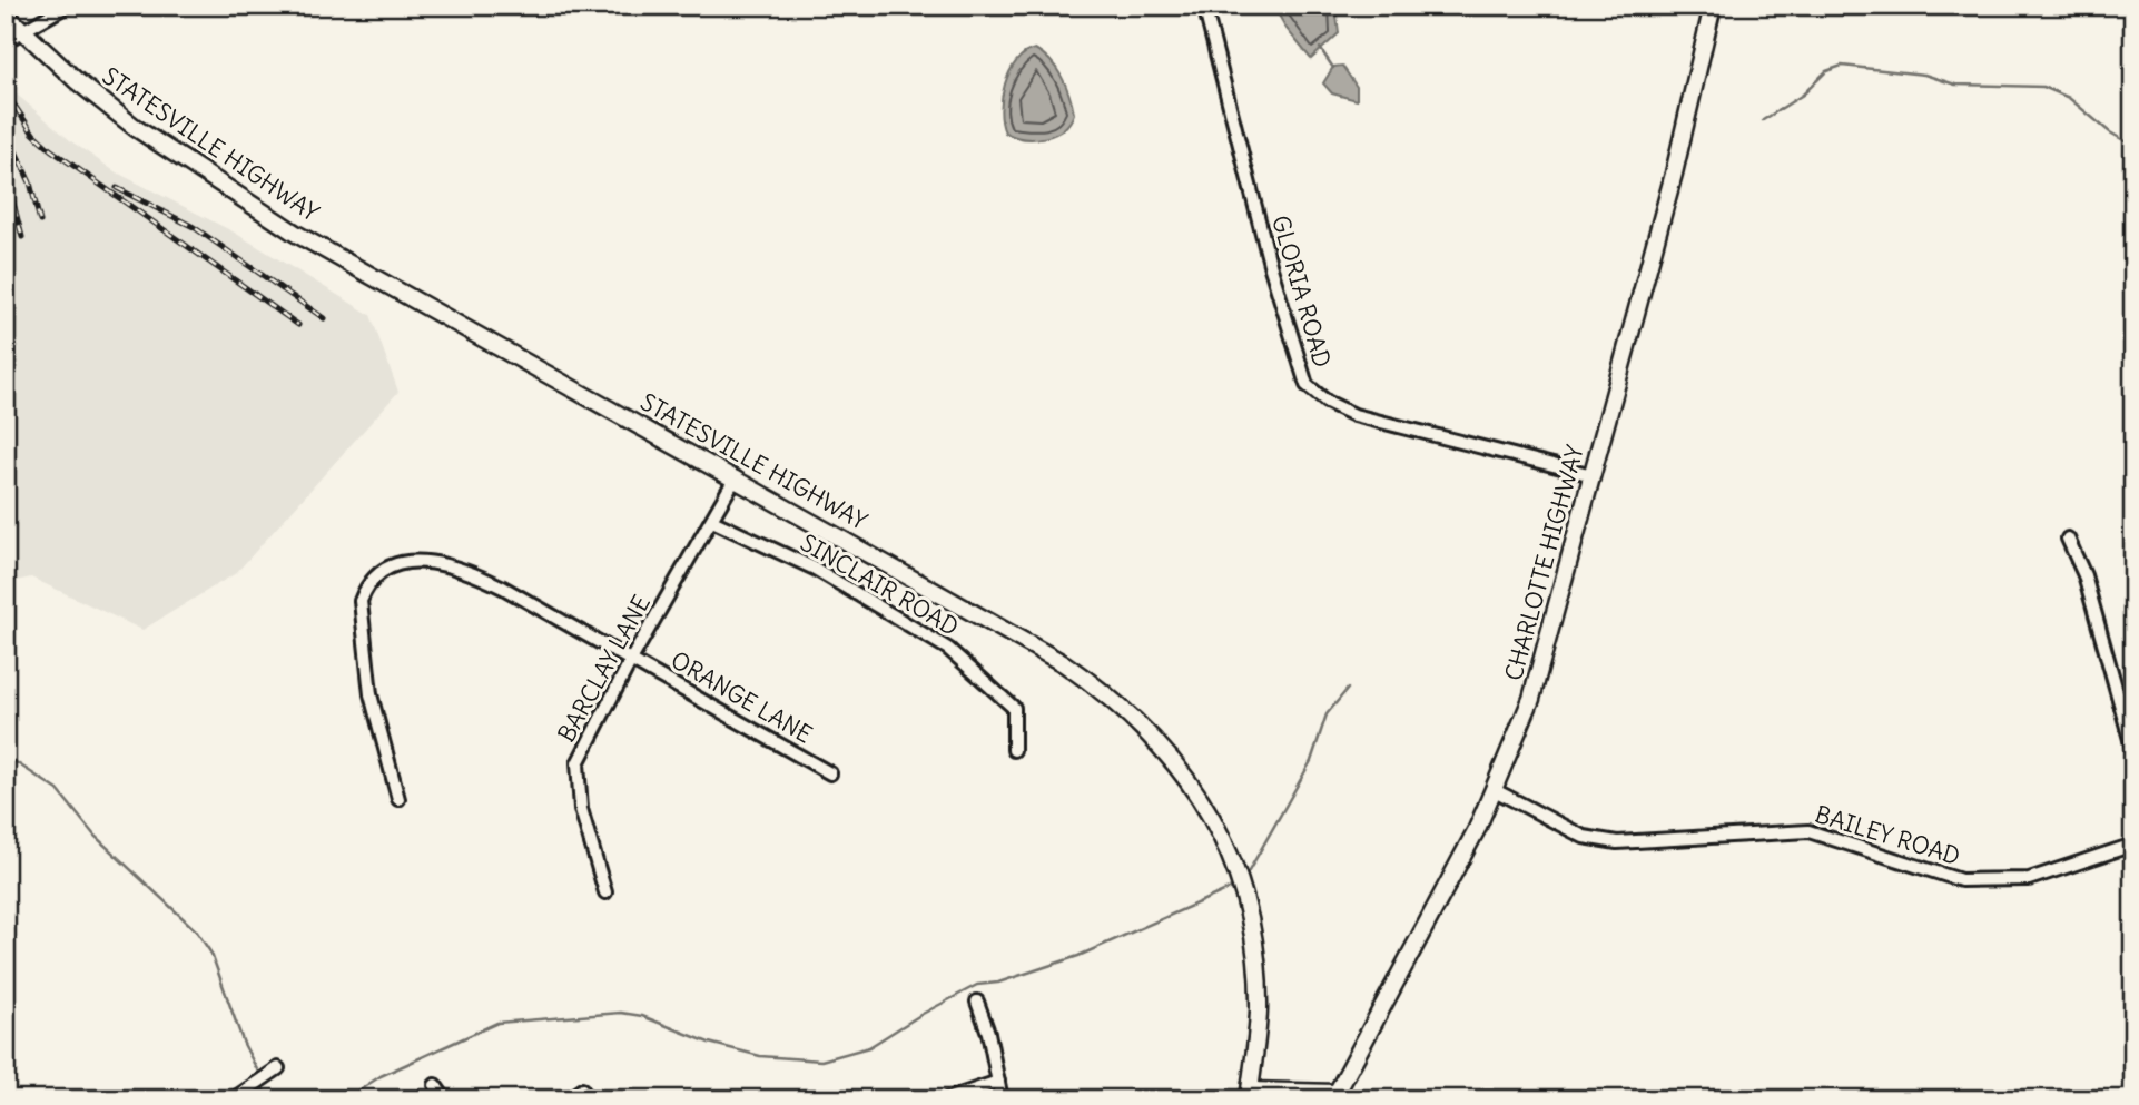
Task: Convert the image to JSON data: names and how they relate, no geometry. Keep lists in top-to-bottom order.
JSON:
{
  "streets": {
    "main road": ["STATESVILLE HIGHWAY", "CHARLOTTE HIGHWAY"],
    "street": [
      "GLORIA ROAD",
      "SINCLAIR ROAD",
      "BARCLAY LANE",
      "ORANGE LANE",
      "BAILEY ROAD"
    ]
  },
  "crossings": [
    ["STATESVILLE HIGHWAY", "BARCLAY LANE"],
    ["GLORIA ROAD", "CHARLOTTE HIGHWAY"],
    ["CHARLOTTE HIGHWAY", "BAILEY ROAD"],
    ["SINCLAIR ROAD", "BARCLAY LANE"],
    ["BARCLAY LANE", "ORANGE LANE"]
  ]
}
